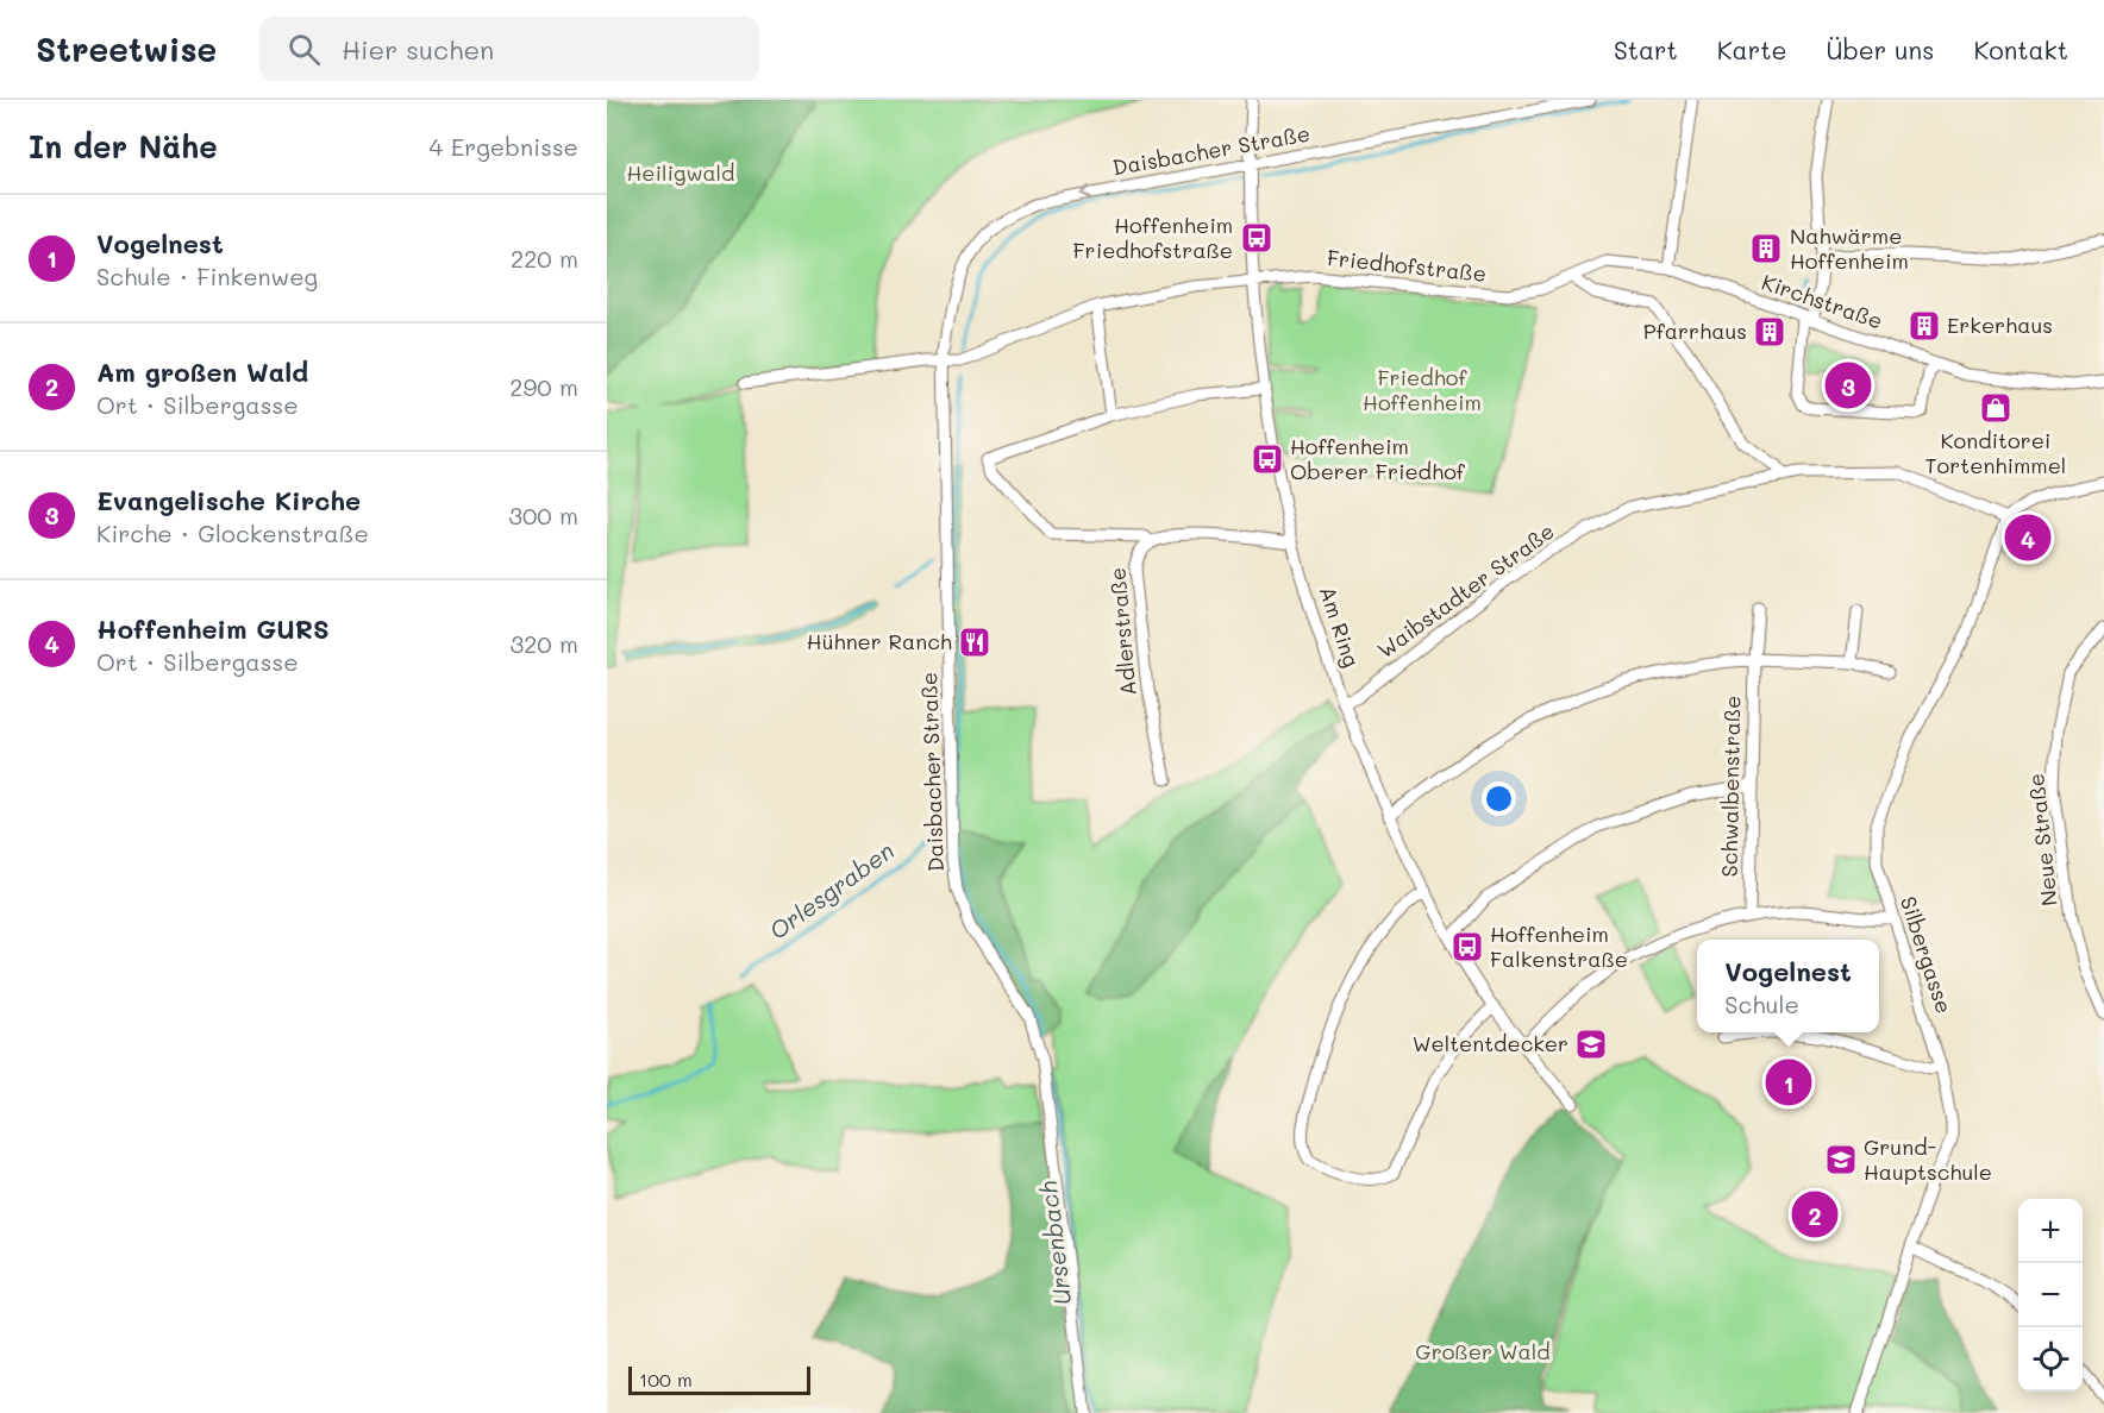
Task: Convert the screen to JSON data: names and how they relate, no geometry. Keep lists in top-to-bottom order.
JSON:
{
  "streets": {
    "street": [
      "Daisbacher Straße",
      "Friedhofstraße",
      "Kirchstraße",
      "Waibstadter Straße",
      "Am Ring",
      "Adlerstraße",
      "Schwalbenstraße",
      "Neue Straße",
      "Silbergasse"
    ]
  },
  "crossings": [
    ["Daisbacher Straße", "Friedhofstraße"],
    ["Daisbacher Straße", "Am Ring"],
    ["Friedhofstraße", "Kirchstraße"],
    ["Friedhofstraße", "Am Ring"],
    ["Waibstadter Straße", "Am Ring"],
    ["Waibstadter Straße", "Silbergasse"],
    ["Am Ring", "Adlerstraße"]
  ],
  "water": ["Orlesgraben", "Ursenbach"],
  "parks": ["Heiligwald", "Friedhof Hoffenheim", "Großer Wald"],
  "places": {
    "bus stop": ["Hoffenheim Friedhofstraße", "Hoffenheim Oberer Friedhof", "Hoffenheim Falkenstraße"],
    "building": ["Nahwärme Hoffenheim", "Erkerhaus", "Pfarrhaus"],
    "shop": ["Konditorei Tortenhimmel"],
    "restaurant": ["Hühner Ranch"],
    "school or university": ["Weltentdecker", "Grund- Hauptschule"]
  },
  "scale_bar": "100 m",
  "page": {
    "header": "Streetwise",
    "search": "Hier suchen",
    "nav": [
      "Start",
      "Karte",
      "Über uns",
      "Kontakt"
    ],
    "heading": ["In der Nähe", "4 Ergebnisse"],
    "list": [
      {
        "mark": "1",
        "name": "Vogelnest",
        "note": "Schule · Finkenweg",
        "value": "220 m"
      },
      {
        "mark": "2",
        "name": "Am großen Wald",
        "note": "Ort · Silbergasse",
        "value": "290 m"
      },
      {
        "mark": "3",
        "name": "Evangelische Kirche",
        "note": "Kirche · Glockenstraße",
        "value": "300 m"
      },
      {
        "mark": "4",
        "name": "Hoffenheim GURS",
        "note": "Ort · Silbergasse",
        "value": "320 m"
      }
    ],
    "pins": [
      "3",
      "4",
      "1",
      "2"
    ],
    "popup": ["Vogelnest", "Schule"],
    "map_buttons": ["+", "−"],
    "scale": "100 m"
  }
}
